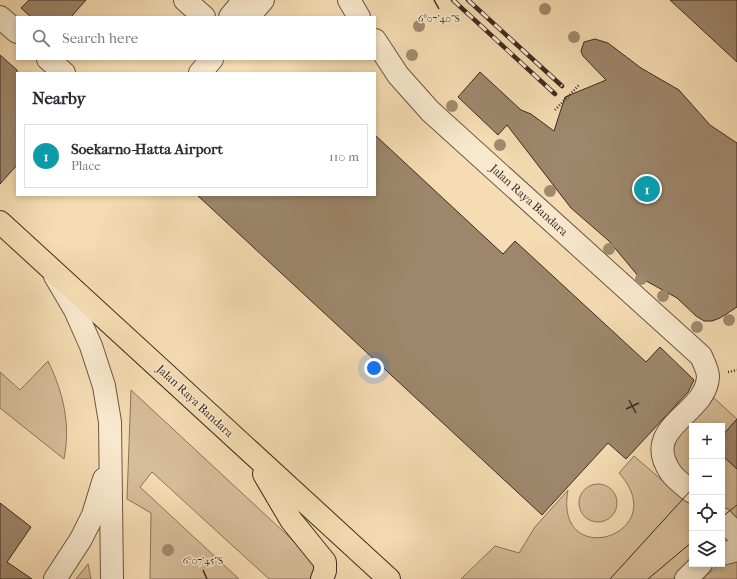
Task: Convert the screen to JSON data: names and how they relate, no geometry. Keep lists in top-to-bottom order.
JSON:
{
  "streets": {
    "main road": ["Jalan Raya Bandara"]
  },
  "page": {
    "search": "Search here",
    "heading": "Nearby",
    "list": [
      {
        "mark": "1",
        "name": "Soekarno-Hatta Airport",
        "note": "Place",
        "value": "110 m"
      }
    ],
    "pins": "1",
    "map_buttons": ["+", "−"]
  },
  "coordinates": ["6°07'40\"S", "6°07'45\"S"]
}
